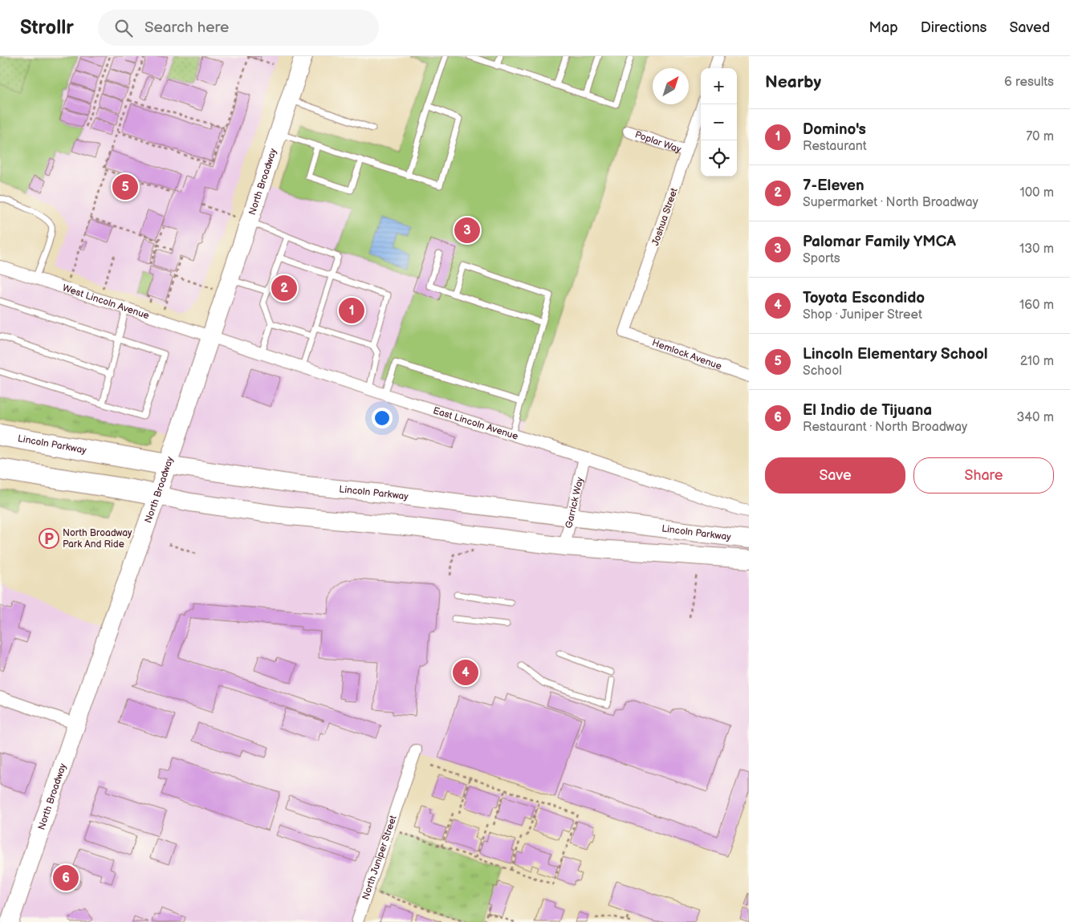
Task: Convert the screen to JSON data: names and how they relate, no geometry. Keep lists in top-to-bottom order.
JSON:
{
  "streets": {
    "highway": ["Lincoln Parkway"],
    "main road": ["North Broadway"],
    "street": [
      "Poplar Way",
      "Joshua Street",
      "West Lincoln Avenue",
      "Hemlock Avenue",
      "East Lincoln Avenue",
      "Garrick Way",
      "North Juniper Street"
    ]
  },
  "crossings": [
    ["Poplar Way", "Joshua Street"],
    ["North Broadway", "West Lincoln Avenue"],
    ["North Broadway", "East Lincoln Avenue"],
    ["North Broadway", "Lincoln Parkway"],
    ["Joshua Street", "Hemlock Avenue"],
    ["West Lincoln Avenue", "East Lincoln Avenue"],
    ["East Lincoln Avenue", "Garrick Way"],
    ["Lincoln Parkway", "Garrick Way"]
  ],
  "places": {
    "parking": ["North Broadway Park And Ride"]
  },
  "north": "top right",
  "page": {
    "header": "Strollr",
    "search": "Search here",
    "nav": ["Map", "Directions", "Saved"],
    "heading": ["Nearby", "6 results"],
    "map_buttons": ["+", "−"],
    "list": [
      {
        "mark": "1",
        "name": "Domino's",
        "note": "Restaurant",
        "value": "70 m"
      },
      {
        "mark": "2",
        "name": "7-Eleven",
        "note": "Supermarket · North Broadway",
        "value": "100 m"
      },
      {
        "mark": "3",
        "name": "Palomar Family YMCA",
        "note": "Sports",
        "value": "130 m"
      },
      {
        "mark": "4",
        "name": "Toyota Escondido",
        "note": "Shop · Juniper Street",
        "value": "160 m"
      },
      {
        "mark": "5",
        "name": "Lincoln Elementary School",
        "note": "School",
        "value": "210 m"
      },
      {
        "mark": "6",
        "name": "El Indio de Tijuana",
        "note": "Restaurant · North Broadway",
        "value": "340 m"
      }
    ],
    "pins": [
      "5",
      "3",
      "2",
      "1",
      "4",
      "6"
    ],
    "buttons": ["Save", "Share"]
  }
}
